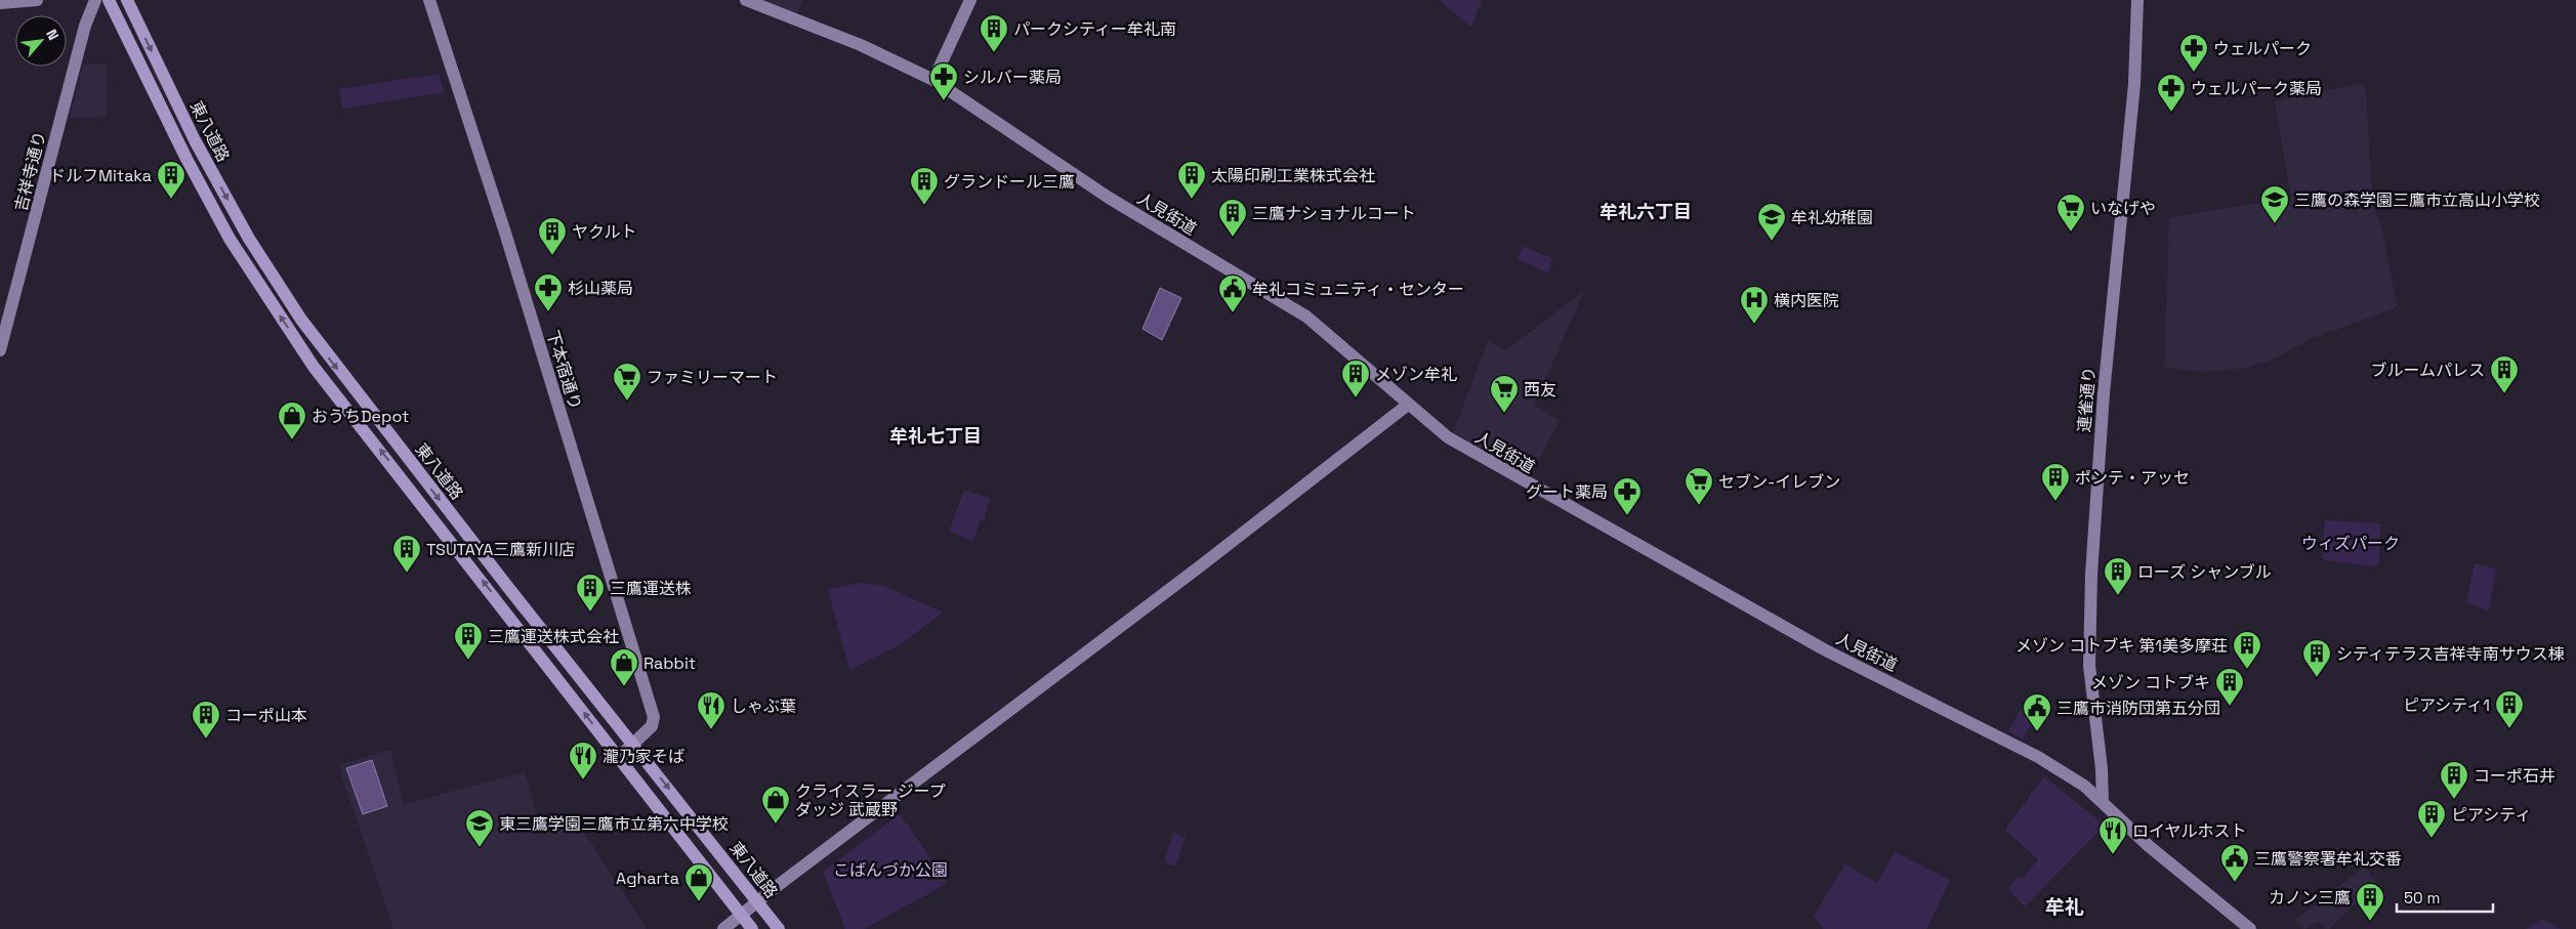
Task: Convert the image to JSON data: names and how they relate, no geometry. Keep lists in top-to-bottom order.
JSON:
{
  "streets": {
    "main road": [
      "東八道路",
      "吉祥寺通り",
      "人見街道",
      "下本宿通り",
      "連雀通り"
    ]
  },
  "crossings": [
    ["東八道路", "下本宿通り"],
    ["人見街道", "連雀通り"]
  ],
  "districts": ["牟礼六丁目", "牟礼七丁目", "牟礼"],
  "parks": ["ウィズパーク", "こばんづか公園"],
  "places": {
    "building": [
      "パークシティー牟礼南",
      "ドルフMitaka",
      "太陽印刷工業株式会社",
      "グランドール三鷹",
      "三鷹ナショナルコート",
      "ヤクルト",
      "ブルームパレス",
      "メゾン牟礼",
      "ポンテ・アッセ",
      "TSUTAYA三鷹新川店",
      "ローズ シャンブル",
      "三鷹運送株",
      "三鷹運送株式会社",
      "メゾン コトブキ 第1美多摩荘",
      "シティテラス吉祥寺南サウス棟",
      "メゾン コトブキ",
      "ピアシティ1",
      "コーポ山本",
      "コーポ石井",
      "ピアシティ",
      "カノン三鷹"
    ],
    "pharmacy": [
      "ウェルパーク",
      "シルバー薬局",
      "ウェルパーク薬局",
      "杉山薬局",
      "グート薬局"
    ],
    "school or university": ["三鷹の森学園三鷹市立高山小学校", "牟礼幼稚園", "東三鷹学園三鷹市立第六中学校"],
    "supermarket": [
      "いなげや",
      "ファミリーマート",
      "西友",
      "セブン-イレブン"
    ],
    "public building": ["牟礼コミュニティ・センター", "三鷹市消防団第五分団", "三鷹警察署牟礼交番"],
    "hospital": ["横内医院"],
    "shop": [
      "おうちDepot",
      "Rabbit",
      "クライスラー ジープ ダッジ 武蔵野",
      "Agharta"
    ],
    "restaurant": ["しゃぶ葉", "瀧乃家そば", "ロイヤルホスト"]
  },
  "scale_bar": "50 m",
  "north": "top right"
}
